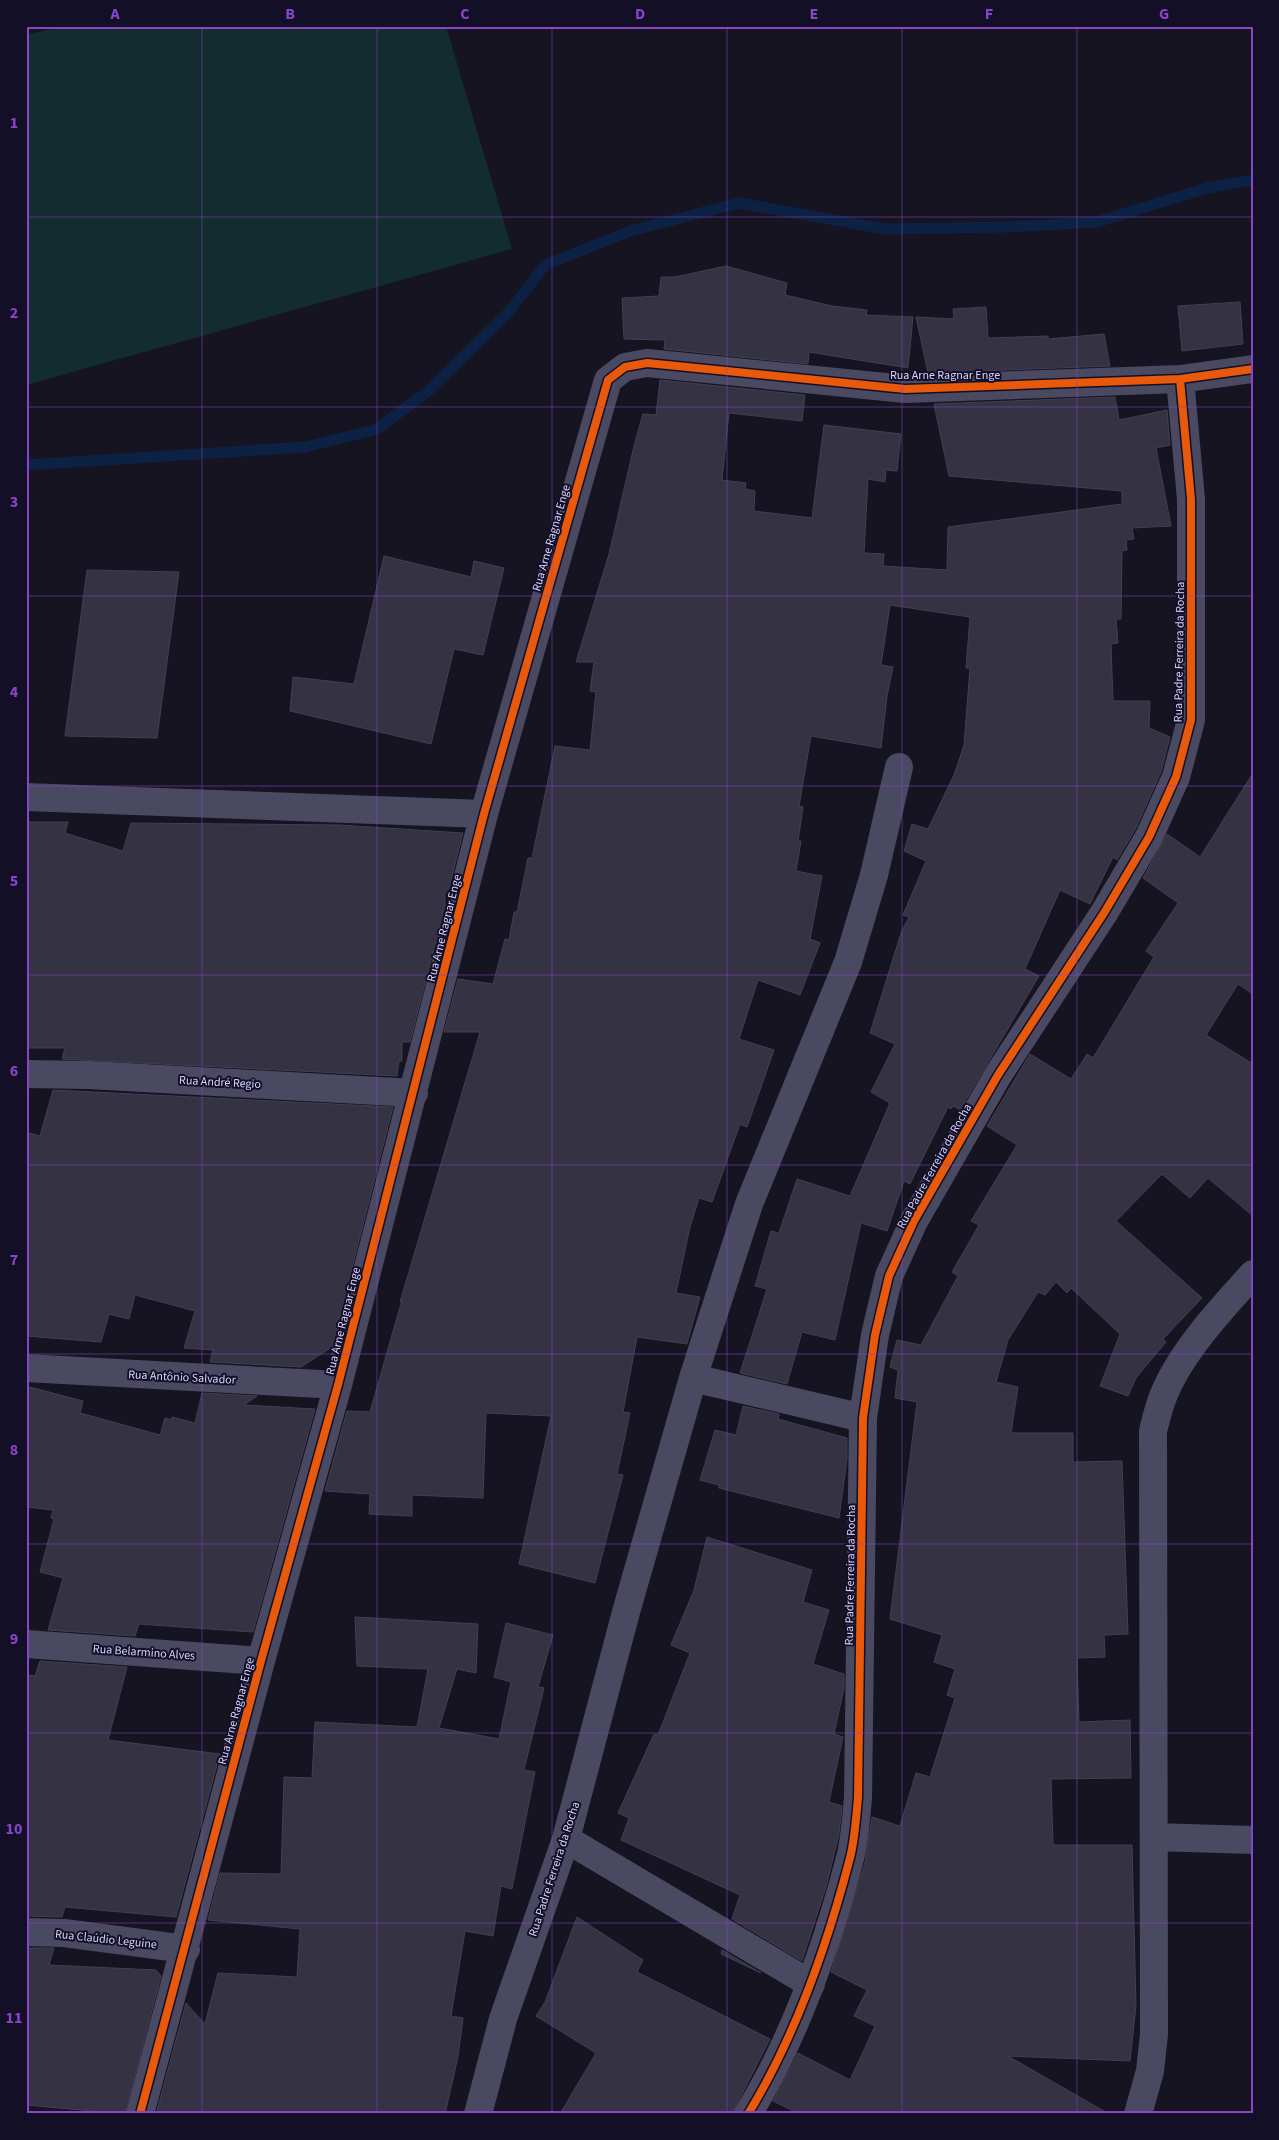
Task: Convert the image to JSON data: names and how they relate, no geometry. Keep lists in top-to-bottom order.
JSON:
{
  "streets": {
    "street": [
      "Rua Arne Ragnar Enge",
      "Rua Padre Ferreira da Rocha",
      "Rua André Regio",
      "Rua Antônio Salvador",
      "Rua Belarmino Alves",
      "Rua Claúdio Leguine"
    ]
  },
  "crossings": [
    ["Rua Arne Ragnar Enge", "Rua Padre Ferreira da Rocha"],
    ["Rua Arne Ragnar Enge", "Rua André Regio"],
    ["Rua Arne Ragnar Enge", "Rua Antônio Salvador"],
    ["Rua Arne Ragnar Enge", "Rua Belarmino Alves"],
    ["Rua Arne Ragnar Enge", "Rua Claúdio Leguine"]
  ],
  "grid": {
    "columns": [
      "A",
      "B",
      "C",
      "D",
      "E",
      "F",
      "G"
    ],
    "rows": [
      "1",
      "2",
      "3",
      "4",
      "5",
      "6",
      "7",
      "8",
      "9",
      "10",
      "11"
    ]
  }
}
